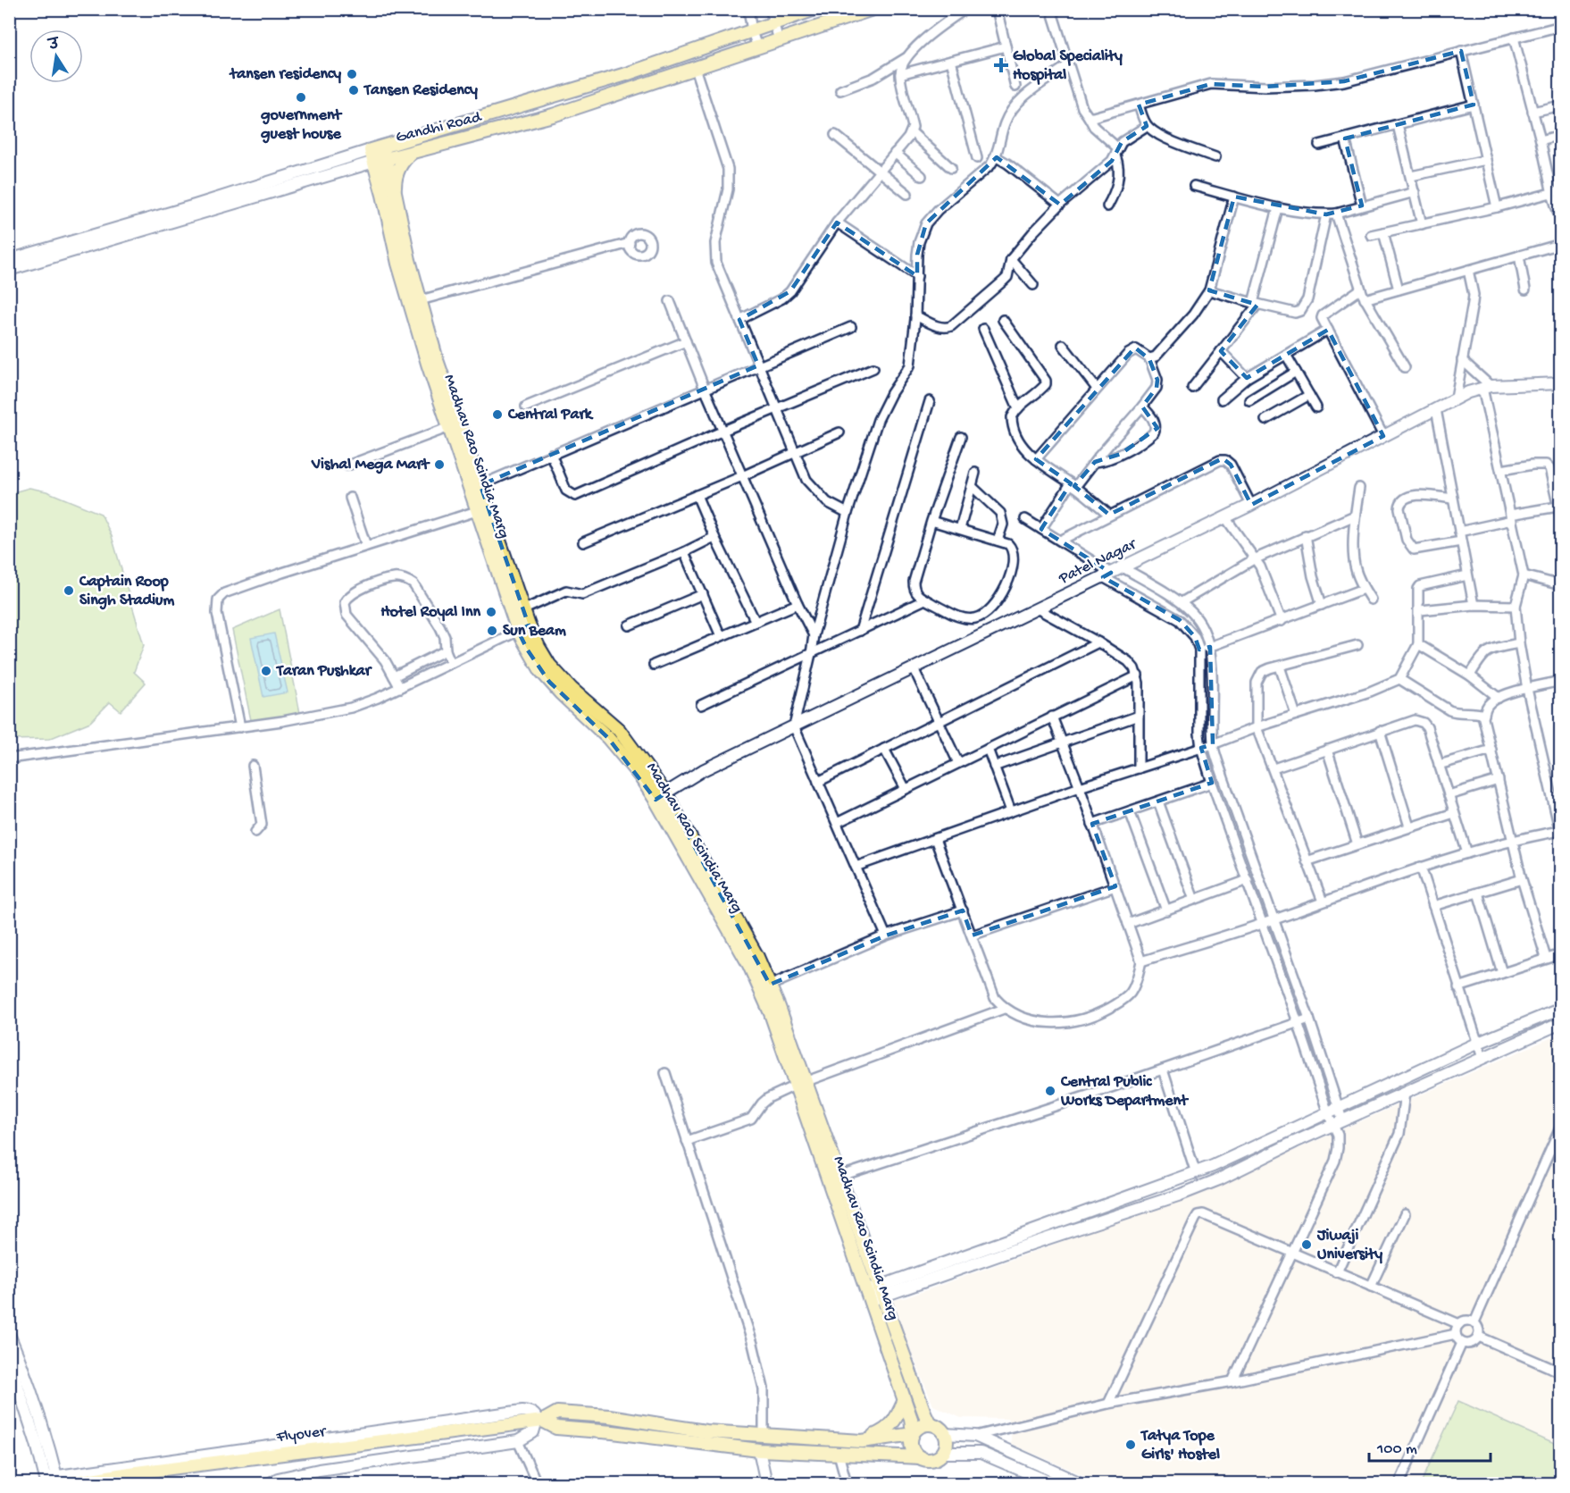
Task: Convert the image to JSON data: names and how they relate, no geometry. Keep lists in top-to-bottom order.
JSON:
{
  "streets": {
    "main road": [
      "Gandhi Road",
      "Madhav Rao Scindia Marg",
      "Patel Nagar",
      "Flyover"
    ]
  },
  "crossings": [
    ["Gandhi Road", "Madhav Rao Scindia Marg"],
    ["Madhav Rao Scindia Marg", "Patel Nagar"],
    ["Madhav Rao Scindia Marg", "Flyover"]
  ],
  "places": {
    "health": ["Global Speciality Hospital"],
    "other": [
      "tansen residency",
      "Tansen Residency",
      "government guest house",
      "Central Park",
      "Vishal Mega Mart",
      "Captain Roop Singh Stadium",
      "Hotel Royal Inn",
      "Sun Beam",
      "Taran Pushkar",
      "Central Public Works Department",
      "Jiwaji University",
      "Tatya Tope Girls' Hostel"
    ]
  },
  "scale_bar": "100 m",
  "north": "top"
}
